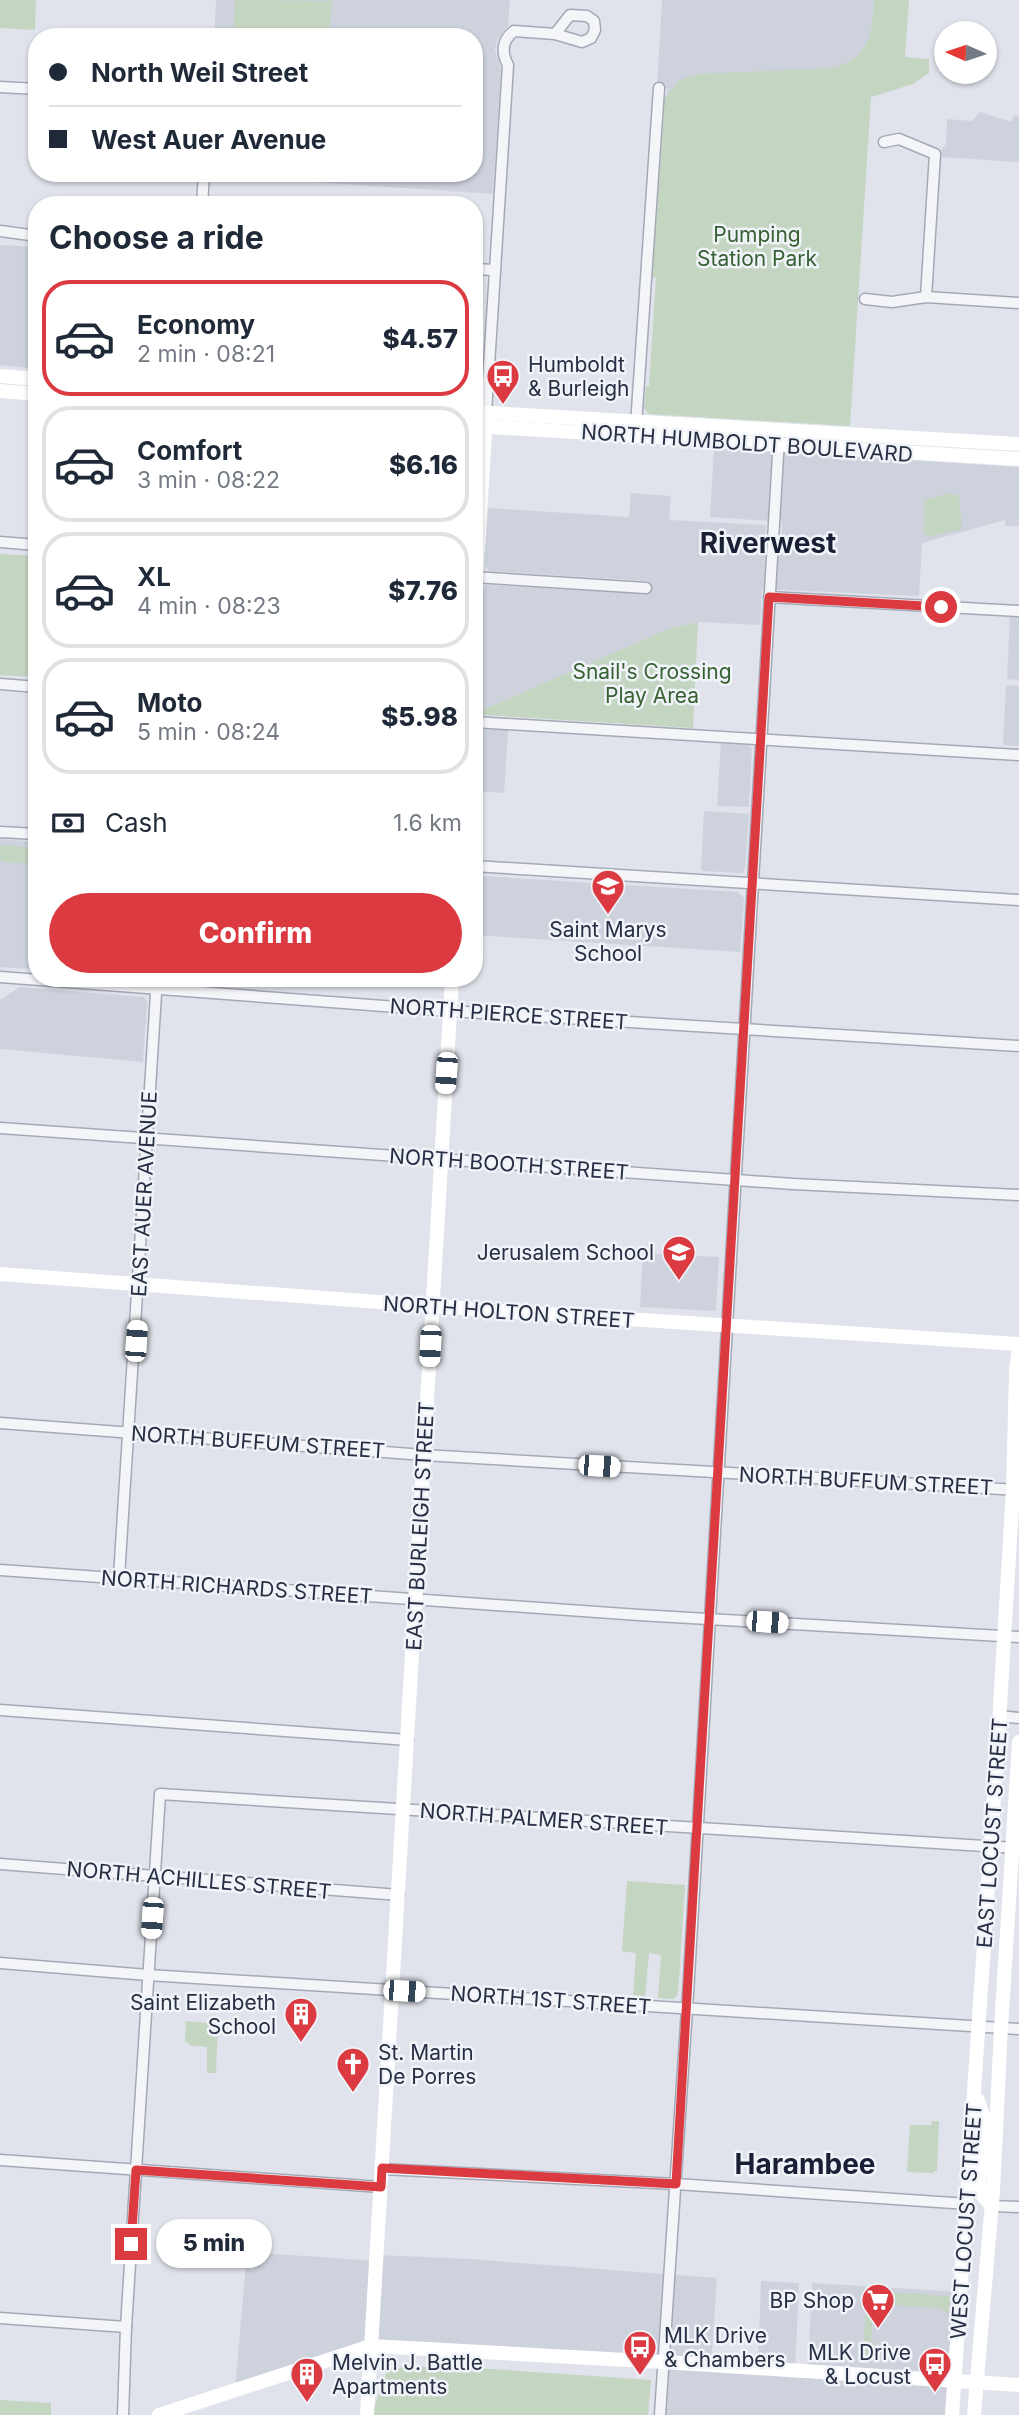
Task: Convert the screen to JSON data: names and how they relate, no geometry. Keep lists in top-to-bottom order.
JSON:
{
  "streets": {
    "main road": [
      "NORTH HUMBOLDT BOULEVARD",
      "NORTH HOLTON STREET",
      "EAST BURLEIGH STREET",
      "EAST LOCUST STREET",
      "WEST LOCUST STREET"
    ],
    "street": [
      "NORTH PIERCE STREET",
      "NORTH BOOTH STREET",
      "EAST AUER AVENUE",
      "NORTH BUFFUM STREET",
      "NORTH RICHARDS STREET",
      "NORTH PALMER STREET",
      "NORTH ACHILLES STREET",
      "NORTH 1ST STREET"
    ]
  },
  "crossings": [
    ["NORTH PIERCE STREET", "EAST BURLEIGH STREET"],
    ["NORTH BOOTH STREET", "EAST AUER AVENUE"],
    ["NORTH BOOTH STREET", "EAST BURLEIGH STREET"],
    ["EAST AUER AVENUE", "NORTH HOLTON STREET"],
    ["EAST AUER AVENUE", "NORTH BUFFUM STREET"],
    ["EAST AUER AVENUE", "NORTH RICHARDS STREET"],
    ["NORTH HOLTON STREET", "EAST BURLEIGH STREET"],
    ["NORTH HOLTON STREET", "EAST LOCUST STREET"],
    ["NORTH BUFFUM STREET", "EAST BURLEIGH STREET"],
    ["NORTH BUFFUM STREET", "EAST LOCUST STREET"],
    ["EAST BURLEIGH STREET", "NORTH RICHARDS STREET"],
    ["EAST BURLEIGH STREET", "NORTH PALMER STREET"],
    ["EAST BURLEIGH STREET", "NORTH ACHILLES STREET"],
    ["EAST BURLEIGH STREET", "NORTH 1ST STREET"],
    ["NORTH RICHARDS STREET", "EAST LOCUST STREET"],
    ["NORTH PALMER STREET", "EAST LOCUST STREET"],
    ["NORTH PALMER STREET", "NORTH ACHILLES STREET"],
    ["EAST LOCUST STREET", "NORTH 1ST STREET"],
    ["EAST LOCUST STREET", "WEST LOCUST STREET"],
    ["NORTH 1ST STREET", "WEST LOCUST STREET"]
  ],
  "districts": ["Riverwest", "Harambee"],
  "parks": ["Pumping Station Park", "Snail's Crossing Play Area"],
  "places": {
    "bus stop": ["Humboldt & Burleigh", "MLK Drive & Chambers", "MLK Drive & Locust"],
    "school or university": ["Saint Marys School", "Jerusalem School"],
    "building": ["Saint Elizabeth School", "Melvin J. Battle Apartments"],
    "church": ["St. Martin De Porres"],
    "supermarket": ["BP Shop"]
  },
  "north": "left",
  "page": {
    "banner": ["North Weil Street", "West Auer Avenue"],
    "heading": "Choose a ride",
    "list": [
      {
        "name": "Economy",
        "note": "2 min · 08:21",
        "value": "$4.57"
      },
      {
        "name": "Comfort",
        "note": "3 min · 08:22",
        "value": "$6.16"
      },
      {
        "name": "XL",
        "note": "4 min · 08:23",
        "value": "$7.76"
      },
      {
        "name": "Moto",
        "note": "5 min · 08:24",
        "value": "$5.98"
      }
    ],
    "pay": ["Cash", "1.6 km"],
    "buttons": "Confirm",
    "bubble": "5 min"
  }
}
